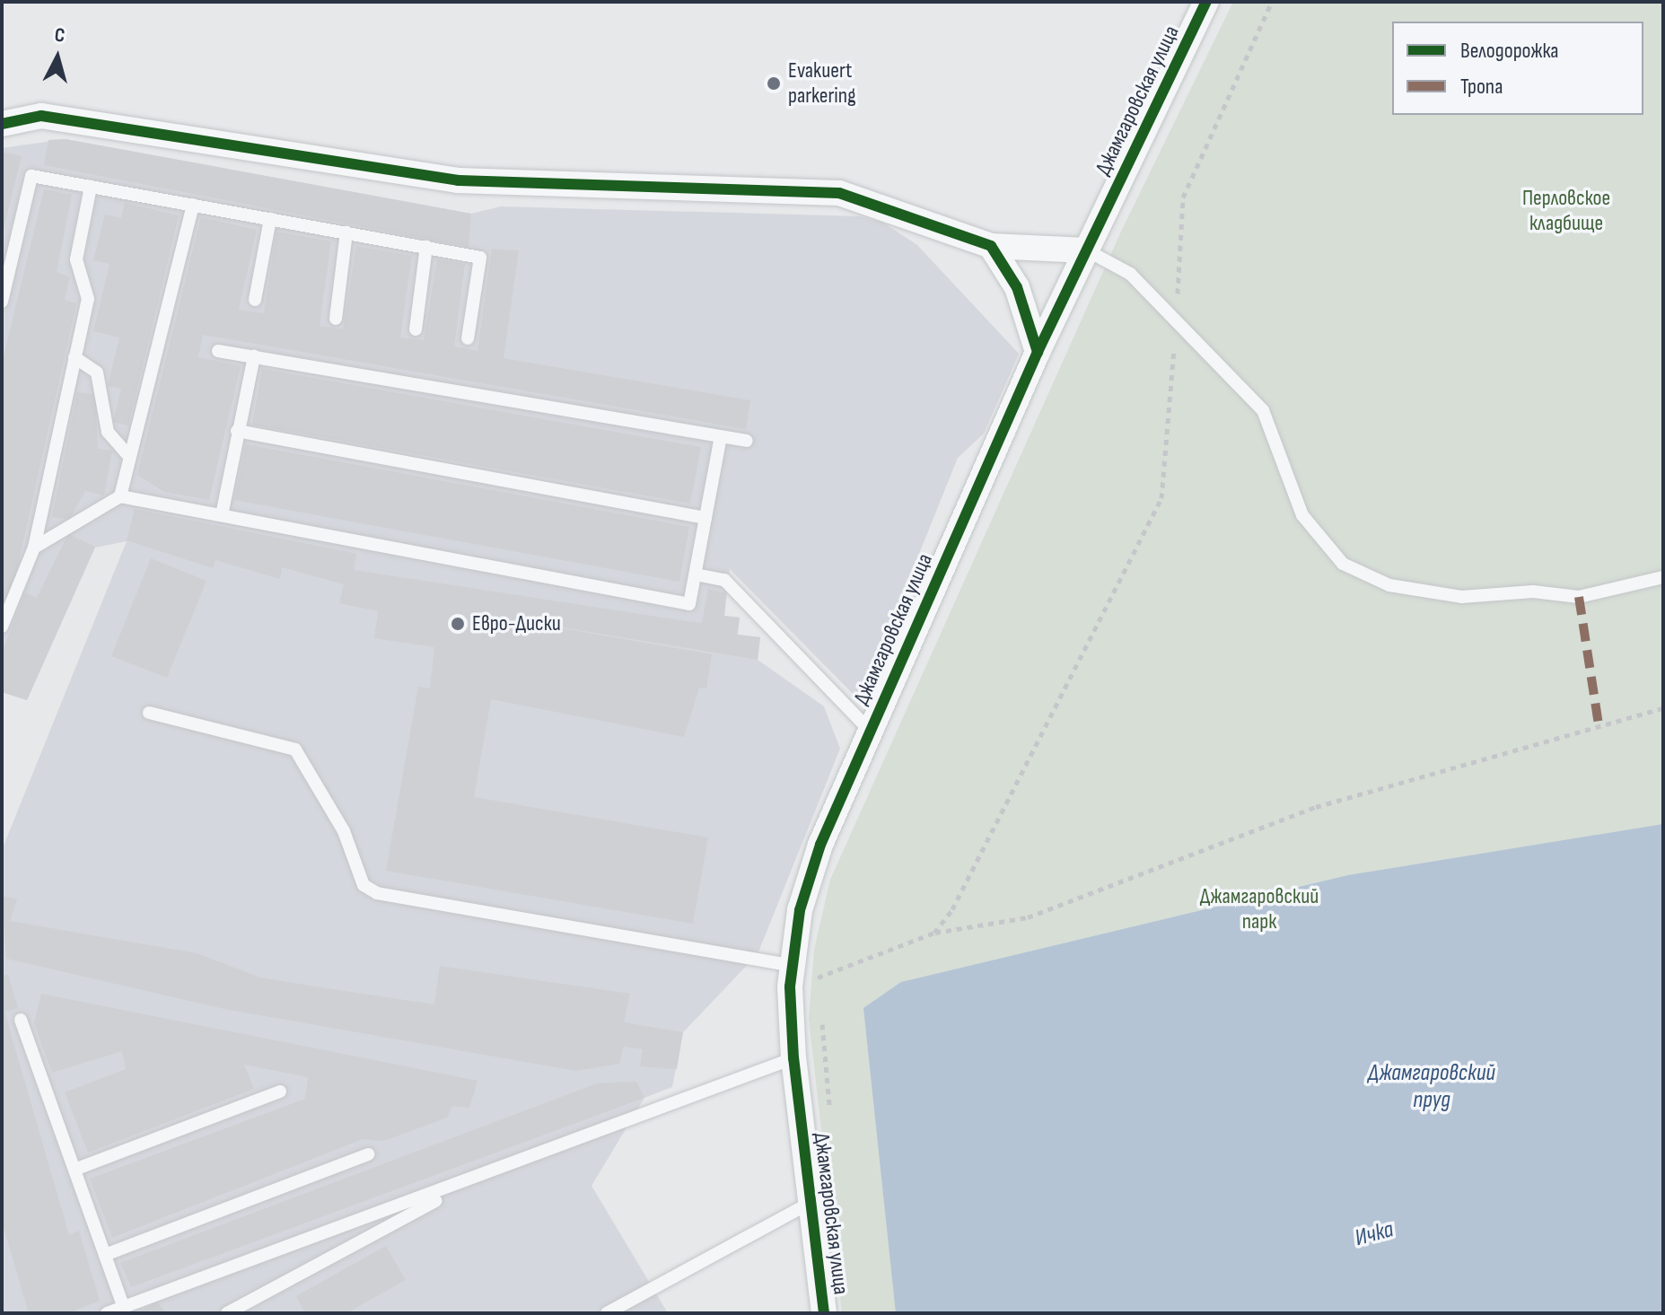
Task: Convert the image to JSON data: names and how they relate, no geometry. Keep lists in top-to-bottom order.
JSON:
{
  "streets": {
    "street": ["Джамгаровская улица"]
  },
  "water": ["Джамгаровский пруд", "Ичка"],
  "parks": ["Перловское кладбище", "Джамгаровский парк"],
  "places": ["Evakuert parkering", "Евро-Диски"],
  "legend": ["Велодорожка", "Тропа"],
  "north": "top"
}
